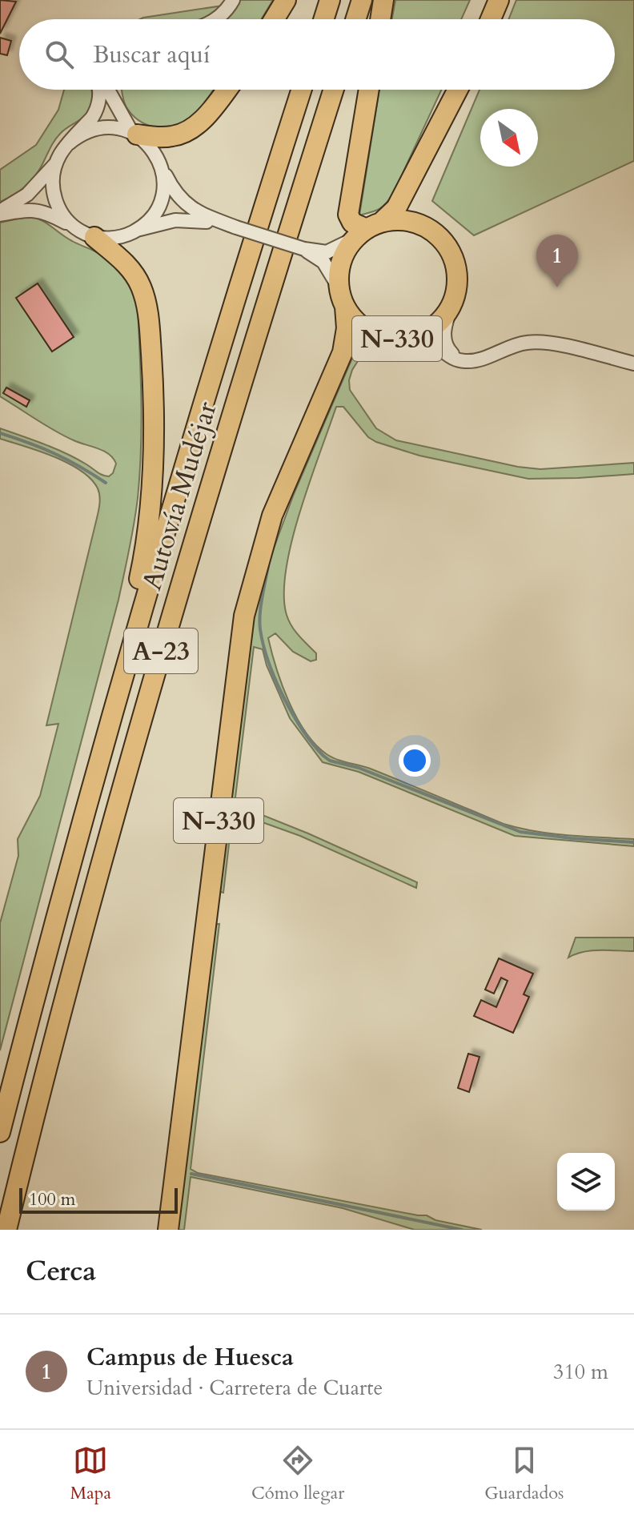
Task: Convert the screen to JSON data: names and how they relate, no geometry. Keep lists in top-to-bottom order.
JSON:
{
  "streets": {
    "highway": ["N-330", "Autovía Mudéjar", "A-23"]
  },
  "scale_bar": "100 m",
  "north": "bottom right",
  "page": {
    "search": "Buscar aquí",
    "pins": "1",
    "scale": "100 m",
    "heading": "Cerca",
    "list": [
      {
        "mark": "1",
        "name": "Campus de Huesca",
        "note": "Universidad · Carretera de Cuarte",
        "value": "310 m"
      }
    ],
    "nav": ["Mapa", "Cómo llegar", "Guardados"]
  }
}
